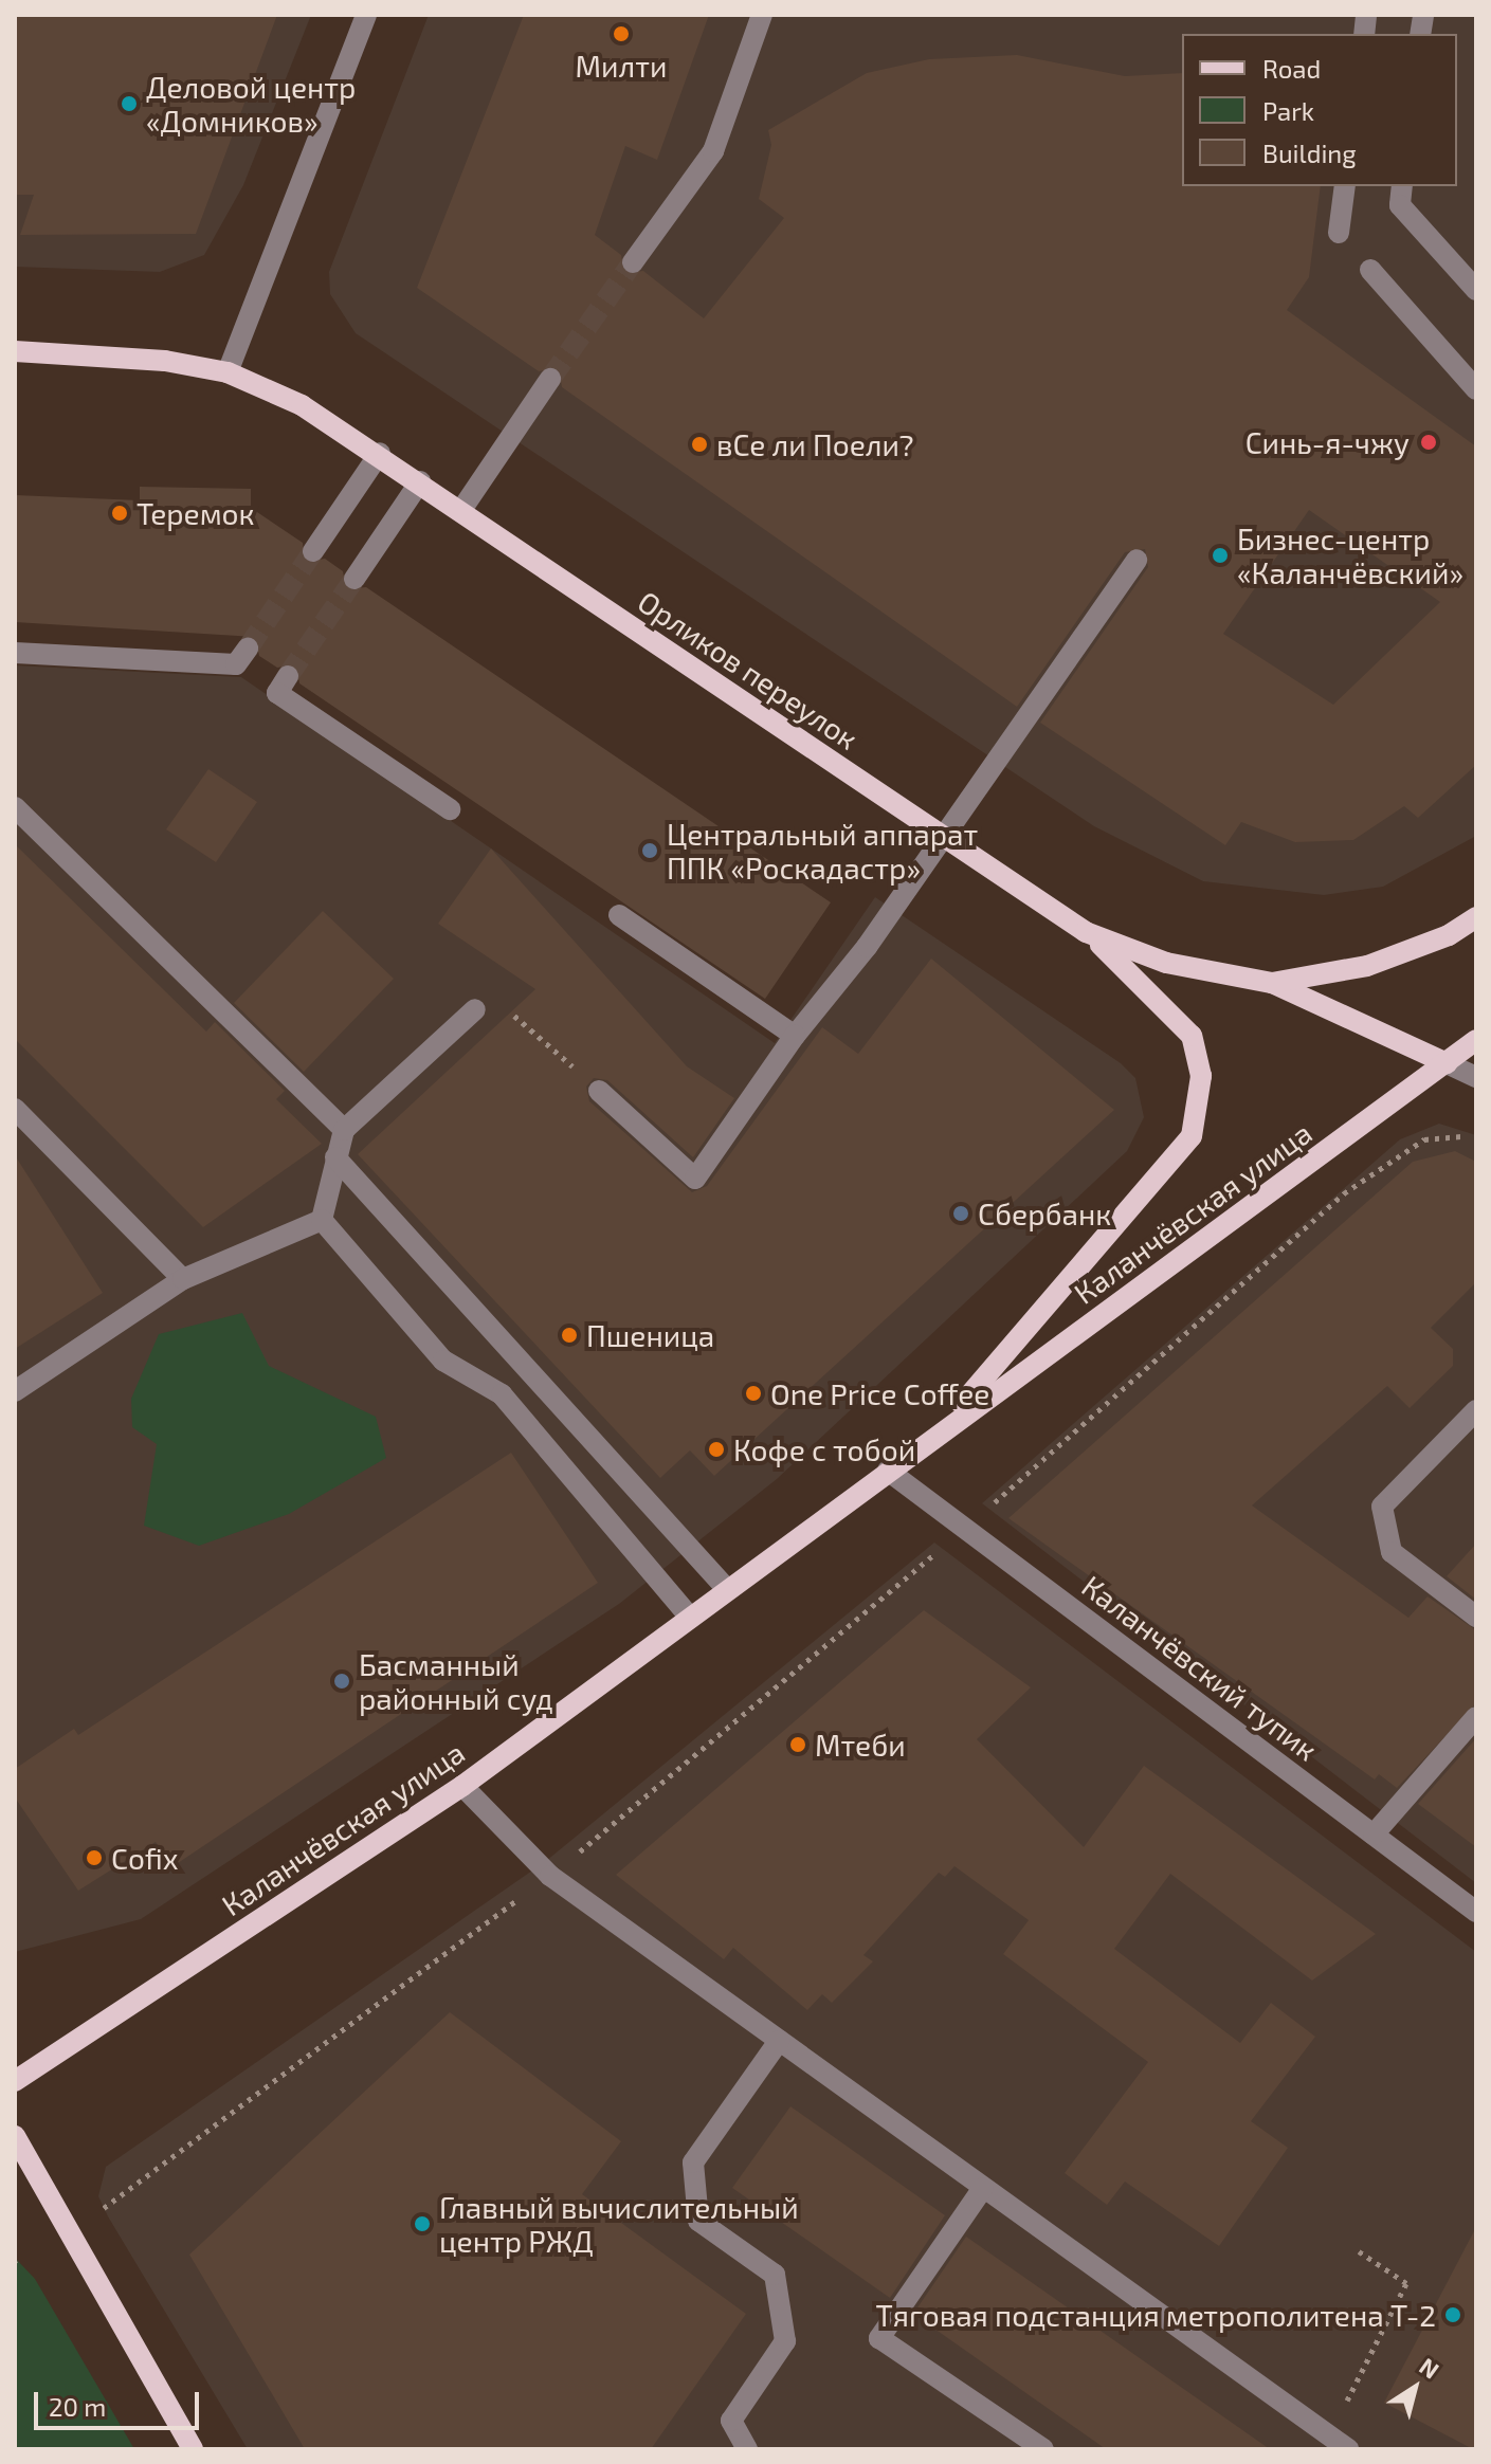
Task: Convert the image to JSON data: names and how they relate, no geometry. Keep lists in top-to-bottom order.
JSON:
{
  "streets": {
    "main road": ["Орликов переулок", "Каланчёвская улица"],
    "street": ["Каланчёвский тупик"]
  },
  "crossings": [
    ["Орликов переулок", "Каланчёвская улица"],
    ["Каланчёвская улица", "Каланчёвский тупик"]
  ],
  "places": [
    "Милти",
    "Деловой центр «Домников»",
    "Синь-я-чжу",
    "вСе ли Поели?",
    "Теремок",
    "Бизнес-центр «Каланчёвский»",
    "Центральный аппарат ППК «Роскадастр»",
    "Сбербанк",
    "Пшеница",
    "One Price Coffee",
    "Кофе с тобой",
    "Басманный районный суд",
    "Мтеби",
    "Cofix",
    "Главный вычислительный центр РЖД",
    "Тяговая подстанция метрополитена Т-2"
  ],
  "legend": ["Road", "Park", "Building"],
  "scale_bar": "20 m",
  "north": "top right"
}
